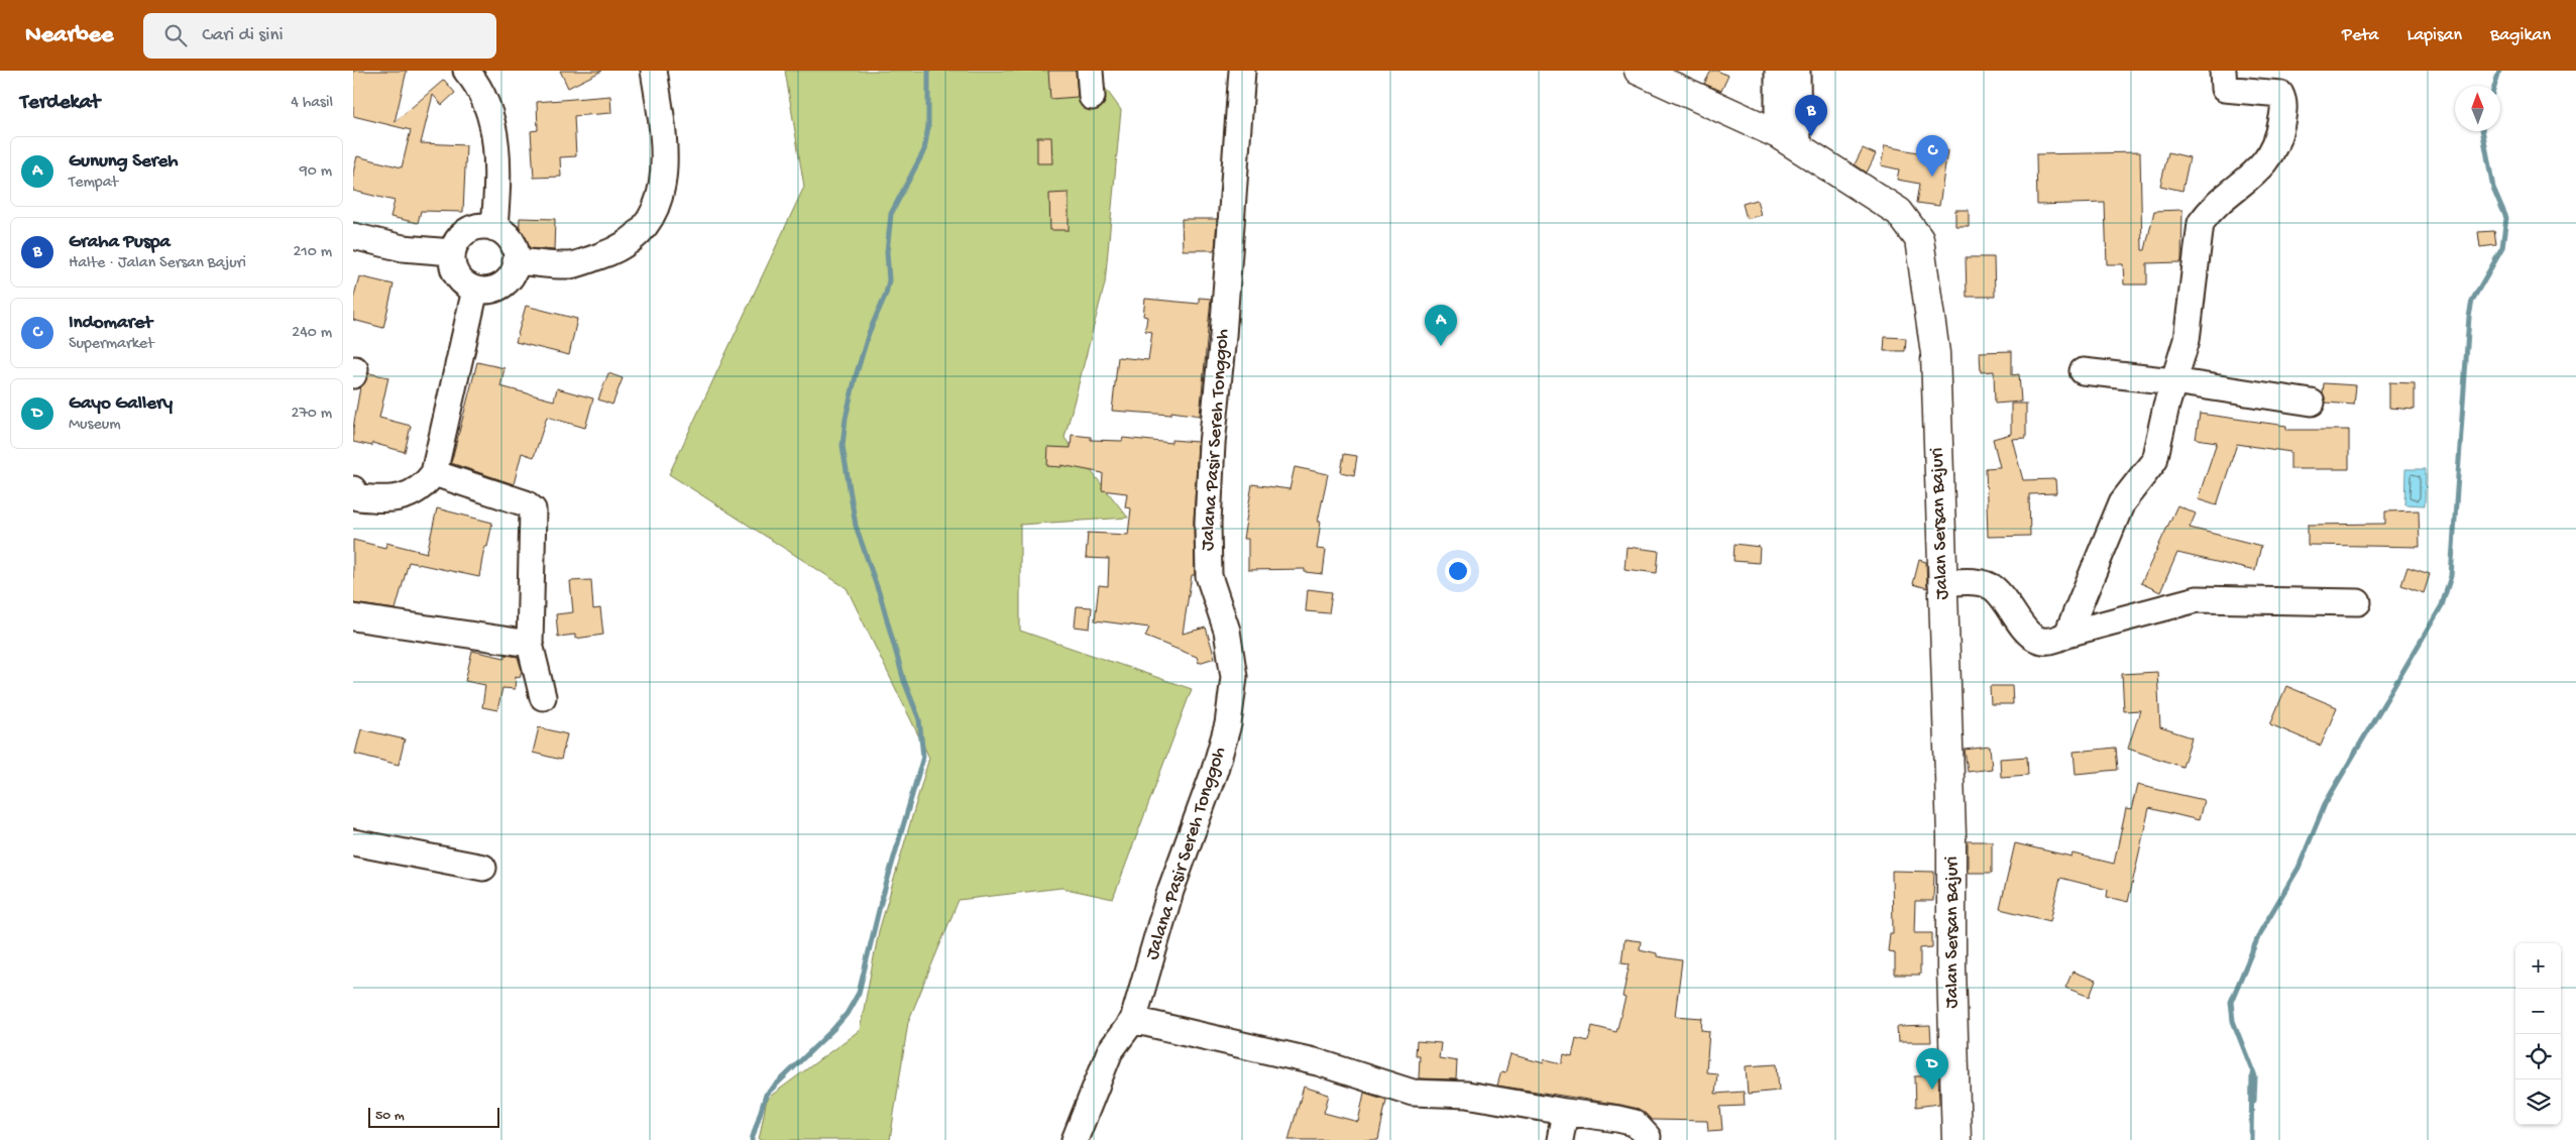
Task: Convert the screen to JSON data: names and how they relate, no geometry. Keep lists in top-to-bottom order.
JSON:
{
  "streets": {
    "main road": ["Jalan Sersan Bajuri"],
    "street": ["Jalana Pasir Sereh Tonggoh"]
  },
  "scale_bar": "50 m",
  "north": "top",
  "page": {
    "header": "Nearbee",
    "search": "Cari di sini",
    "nav": ["Peta", "Lapisan", "Bagikan"],
    "heading": ["Terdekat", "4 hasil"],
    "pins": [
      "B",
      "C",
      "A",
      "D"
    ],
    "list": [
      {
        "mark": "A",
        "name": "Gunung Sereh",
        "note": "Tempat",
        "value": "90 m"
      },
      {
        "mark": "B",
        "name": "Graha Puspa",
        "note": "Halte · Jalan Sersan Bajuri",
        "value": "210 m"
      },
      {
        "mark": "C",
        "name": "Indomaret",
        "note": "Supermarket",
        "value": "240 m"
      },
      {
        "mark": "D",
        "name": "Gayo Gallery",
        "note": "Museum",
        "value": "270 m"
      }
    ],
    "map_buttons": ["+", "−"],
    "scale": "50 m"
  }
}
